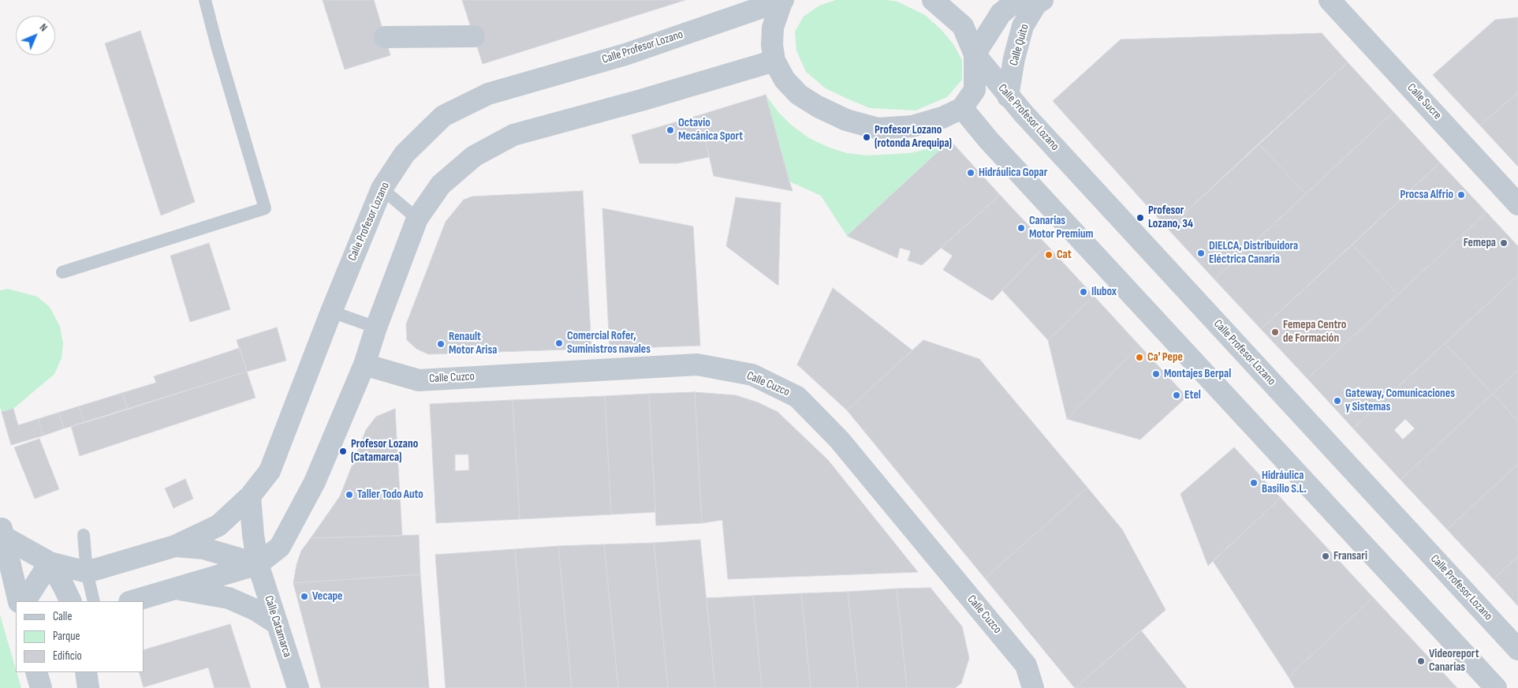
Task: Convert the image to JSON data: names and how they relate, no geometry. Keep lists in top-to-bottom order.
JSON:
{
  "streets": {
    "street": [
      "Calle Quito",
      "Calle Profesor Lozano",
      "Calle Sucre",
      "Calle Cuzco",
      "Calle Catamarca"
    ]
  },
  "crossings": [
    ["Calle Quito", "Calle Profesor Lozano"],
    ["Calle Profesor Lozano", "Calle Catamarca"]
  ],
  "places": [
    "Octavio Mecánica Sport",
    "Profesor Lozano (rotonda Arequipa)",
    "Hidráulica Gopar",
    "Procsa Alfrio",
    "Profesor Lozano, 34",
    "Canarias Motor Premium",
    "Femepa",
    "DIELCA, Distribuidora Eléctrica Canaria",
    "Cat",
    "Ilubox",
    "Femepa Centro de Formación",
    "Comercial Rofer, Suministros navales",
    "Renault Motor Arisa",
    "Ca' Pepe",
    "Montajes Berpal",
    "Etel",
    "Gateway, Comunicaciones y Sistemas",
    "Profesor Lozano (Catamarca)",
    "Hidráulica Basilio S.L.",
    "Taller Todo Auto",
    "Fransari",
    "Vecape",
    "Videoreport Canarias"
  ],
  "legend": ["Calle", "Parque", "Edificio"],
  "north": "top right"
}
